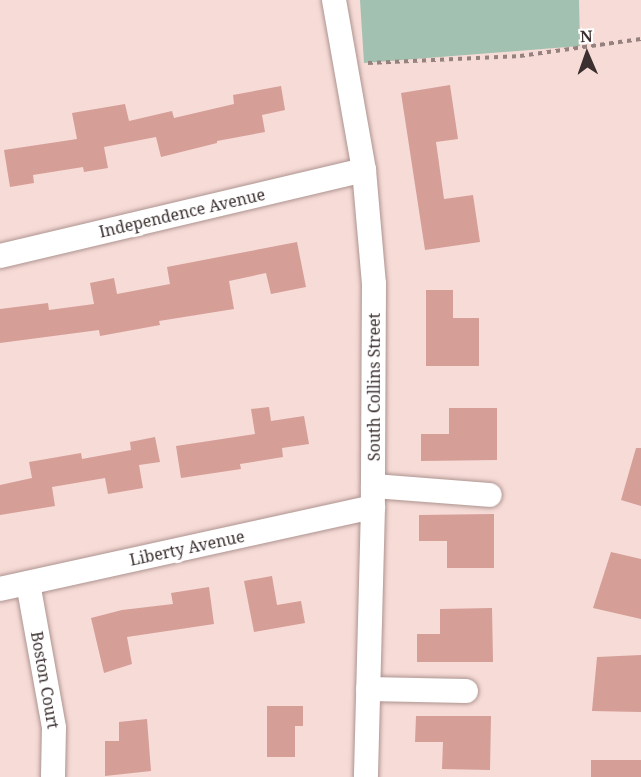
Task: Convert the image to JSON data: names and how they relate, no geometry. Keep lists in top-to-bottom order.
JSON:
{
  "streets": {
    "street": [
      "Independence Avenue",
      "South Collins Street",
      "Liberty Avenue",
      "Boston Court"
    ]
  },
  "crossings": [
    ["Independence Avenue", "South Collins Street"],
    ["South Collins Street", "Liberty Avenue"],
    ["Liberty Avenue", "Boston Court"]
  ],
  "north": "top"
}
